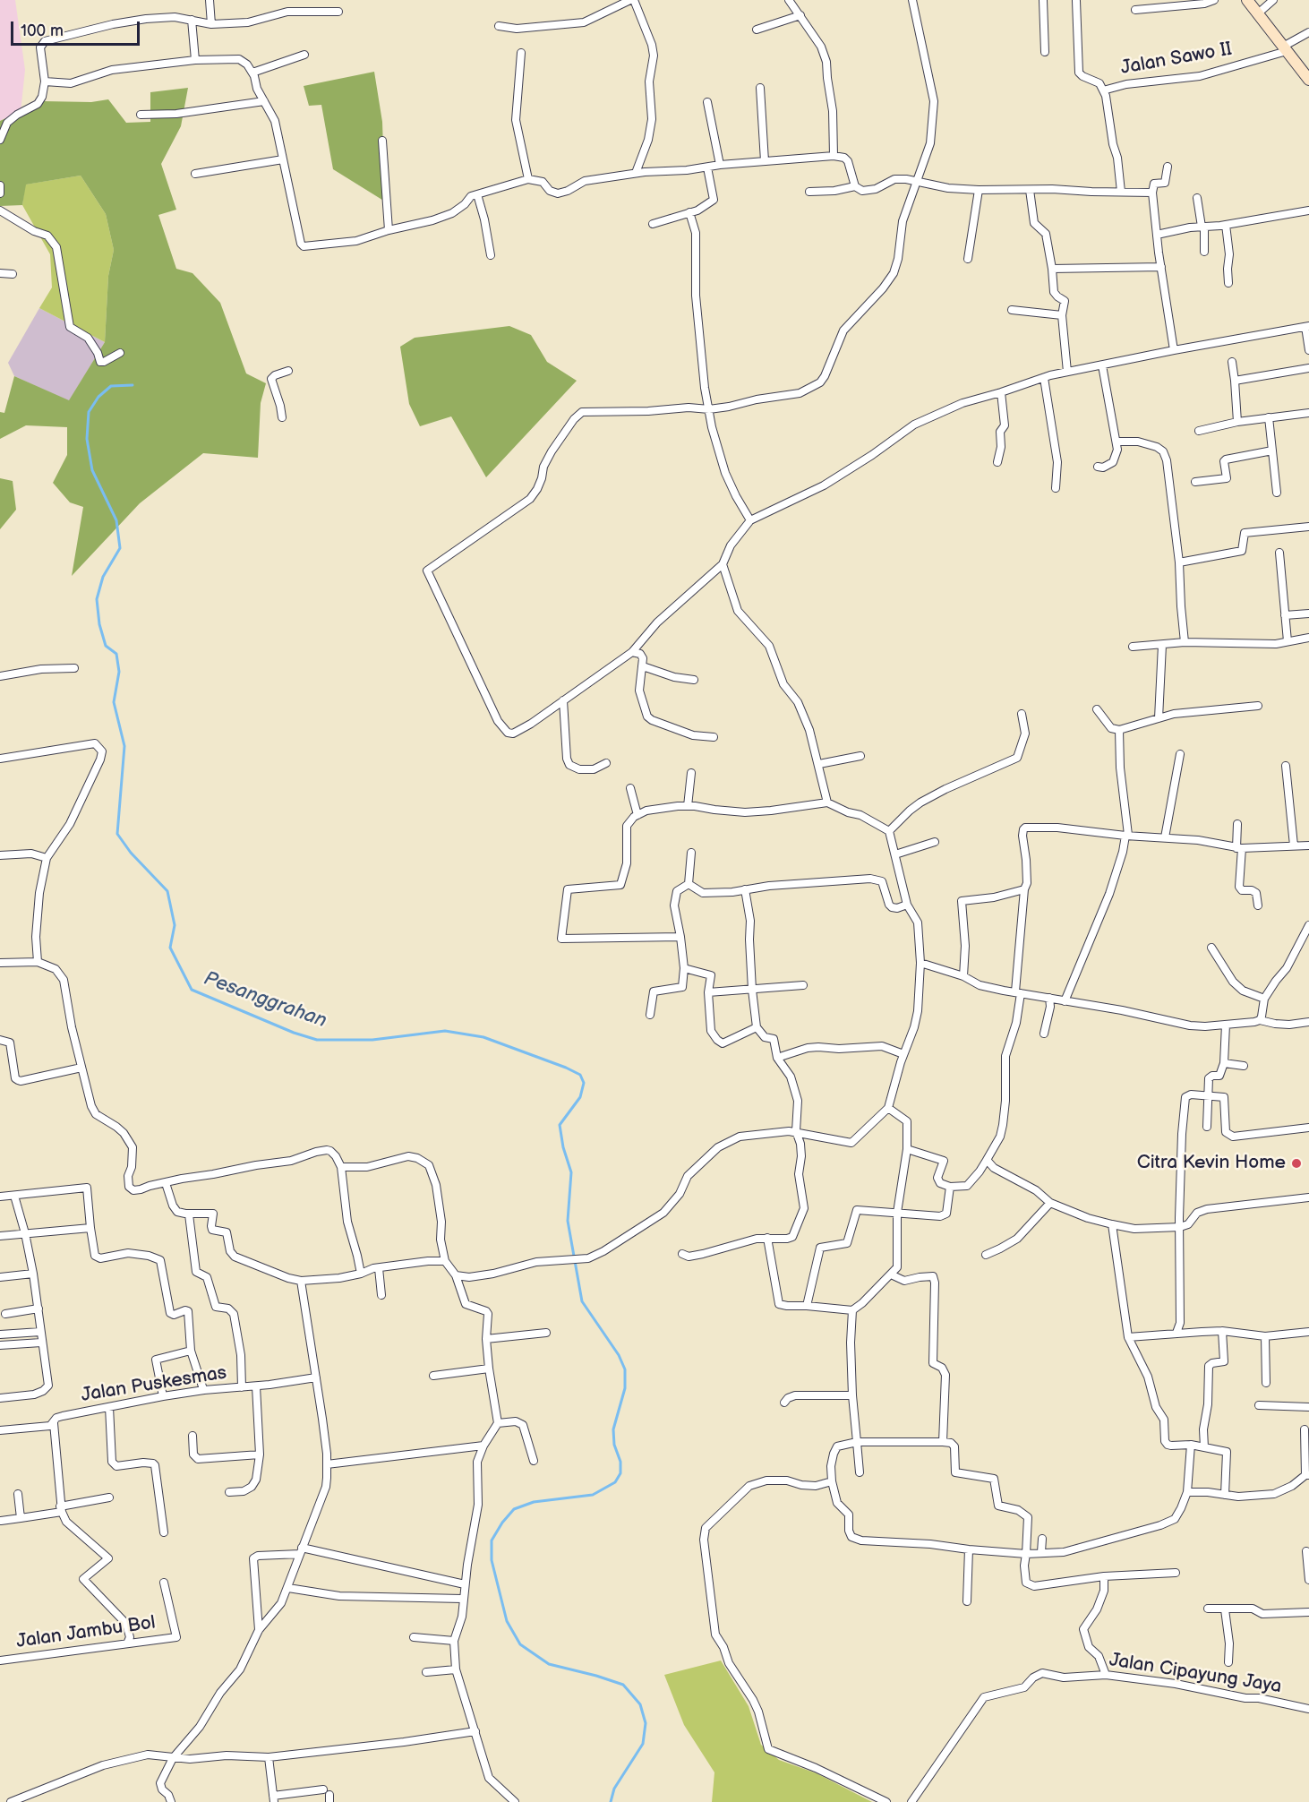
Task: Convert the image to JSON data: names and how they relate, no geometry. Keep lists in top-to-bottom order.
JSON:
{
  "streets": {
    "street": [
      "Jalan Sawo II",
      "Jalan Puskesmas",
      "Jalan Jambu Bol",
      "Jalan Cipayung Jaya"
    ]
  },
  "water": ["Pesanggrahan"],
  "places": ["Citra Kevin Home"],
  "scale_bar": "100 m"
}
